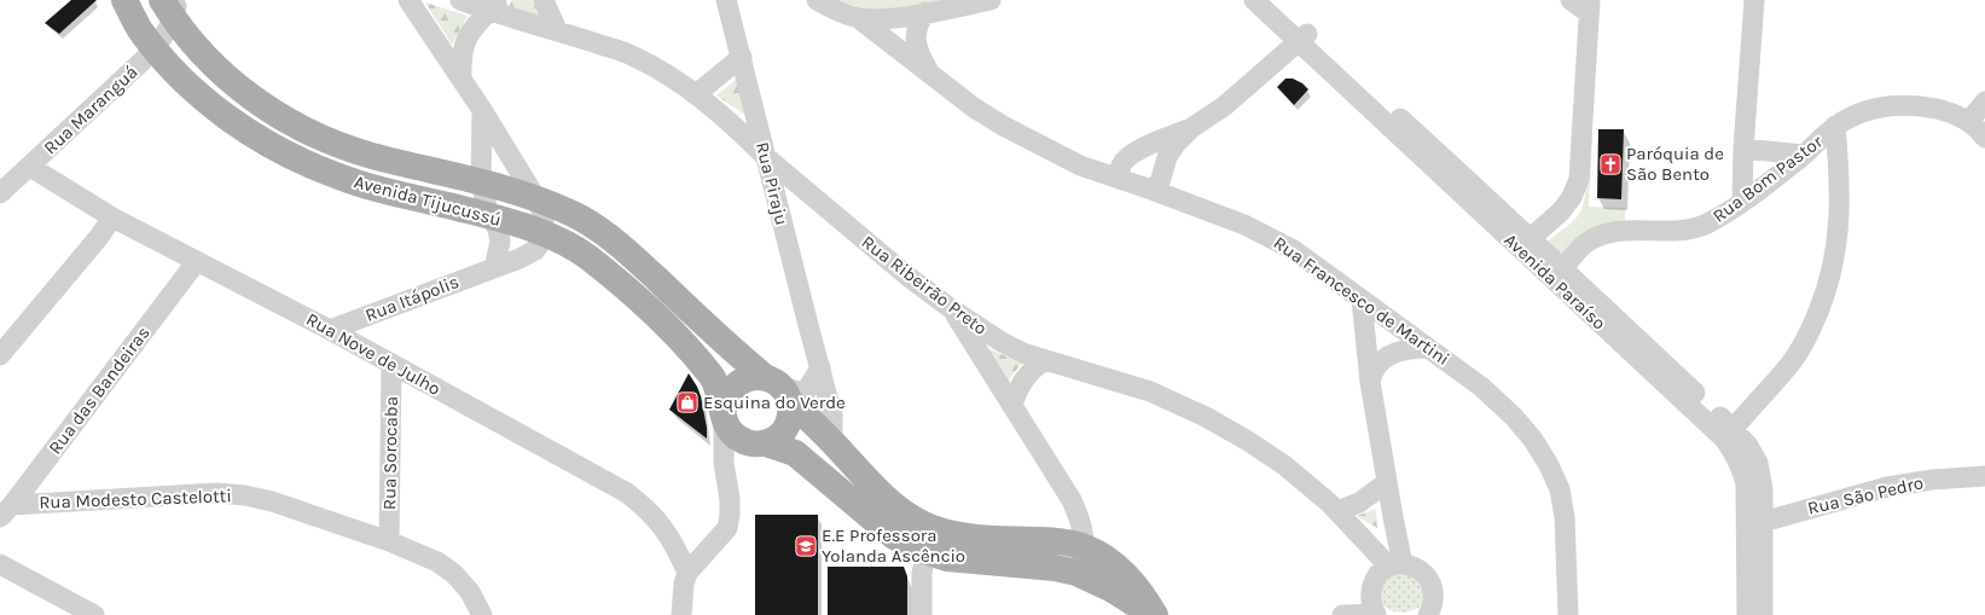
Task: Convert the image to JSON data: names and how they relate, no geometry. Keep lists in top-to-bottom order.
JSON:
{
  "streets": {
    "main road": ["Avenida Tijucussú"],
    "street": [
      "Rua Maranguá",
      "Rua Bom Pastor",
      "Rua Piraju",
      "Avenida Paraíso",
      "Rua Ribeirão Preto",
      "Rua Itápolis",
      "Rua Francesco de Martini",
      "Rua Nove de Julho",
      "Rua das Bandeiras",
      "Rua Sorocaba",
      "Rua São Pedro",
      "Rua Modesto Castelotti"
    ]
  },
  "crossings": [
    ["Rua Maranguá", "Avenida Tijucussú"],
    ["Rua Maranguá", "Rua Nove de Julho"],
    ["Rua Bom Pastor", "Avenida Paraíso"],
    ["Rua Piraju", "Avenida Tijucussú"],
    ["Rua Piraju", "Rua Ribeirão Preto"],
    ["Avenida Tijucussú", "Rua Itápolis"],
    ["Avenida Paraíso", "Rua São Pedro"],
    ["Rua Itápolis", "Rua Nove de Julho"],
    ["Rua Nove de Julho", "Rua das Bandeiras"],
    ["Rua Nove de Julho", "Rua Sorocaba"],
    ["Rua das Bandeiras", "Rua Modesto Castelotti"],
    ["Rua Sorocaba", "Rua Modesto Castelotti"]
  ],
  "places": {
    "church": ["Paróquia de São Bento"],
    "shop": ["Esquina do Verde"],
    "school or university": ["E.E Professora Yolanda Ascêncio"]
  }
}
